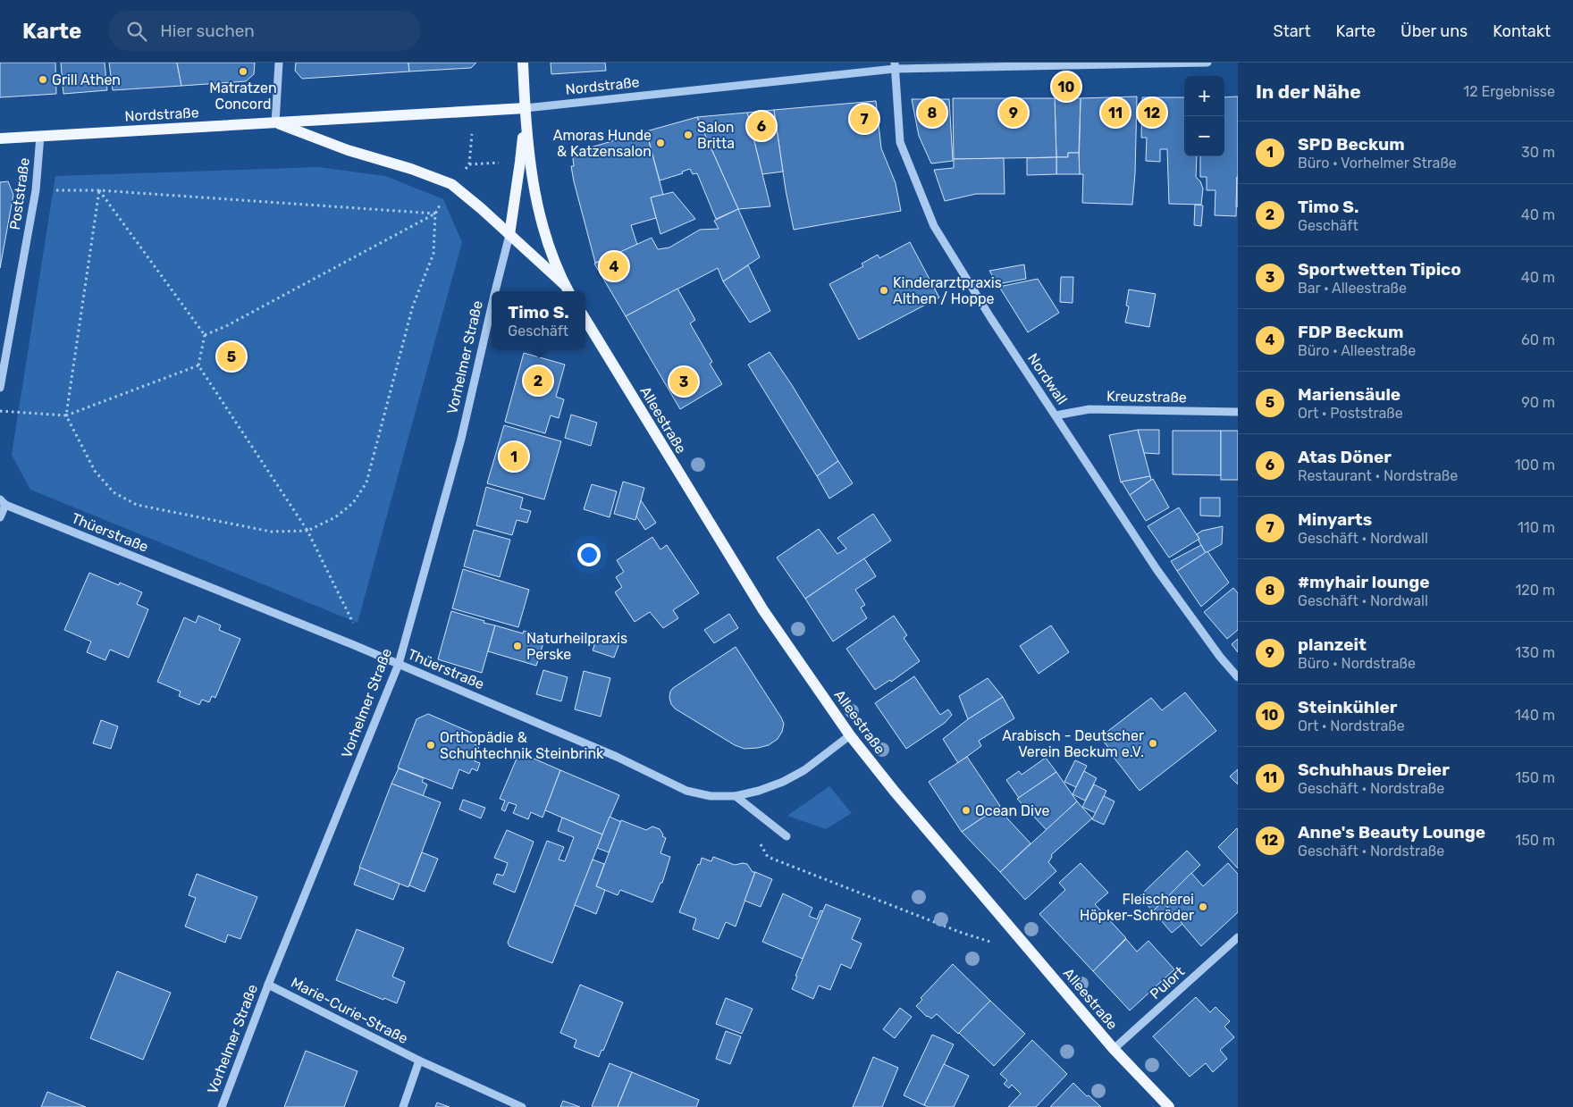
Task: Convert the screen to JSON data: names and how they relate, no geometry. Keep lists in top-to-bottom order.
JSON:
{
  "streets": {
    "main road": ["Nordstraße", "Vorhelmer Straße", "Alleestraße"],
    "street": [
      "Poststraße",
      "Nordwall",
      "Kreuzstraße",
      "Thüerstraße",
      "Pulort",
      "Marie-Curie-Straße"
    ]
  },
  "crossings": [
    ["Nordstraße", "Poststraße"],
    ["Nordstraße", "Vorhelmer Straße"],
    ["Nordstraße", "Nordwall"],
    ["Vorhelmer Straße", "Thüerstraße"],
    ["Vorhelmer Straße", "Marie-Curie-Straße"],
    ["Nordwall", "Kreuzstraße"],
    ["Alleestraße", "Thüerstraße"],
    ["Alleestraße", "Pulort"]
  ],
  "places": [
    "Matratzen Concord",
    "Grill Athen",
    "Salon Britta",
    "Amoras Hunde & Katzensalon",
    "Kinderarztpraxis Althen / Hoppe",
    "Naturheilpraxis Perske",
    "Arabisch - Deutscher Verein Beckum e.V.",
    "Orthopädie & Schuhtechnik Steinbrink",
    "Ocean Dive",
    "Fleischerei Höpker-Schröder"
  ],
  "page": {
    "header": "Karte",
    "search": "Hier suchen",
    "nav": [
      "Start",
      "Karte",
      "Über uns",
      "Kontakt"
    ],
    "heading": ["In der Nähe", "12 Ergebnisse"],
    "pins": [
      "10",
      "8",
      "9",
      "11",
      "12",
      "7",
      "6",
      "4",
      "5",
      "2",
      "3",
      "1"
    ],
    "map_buttons": ["+", "−"],
    "list": [
      {
        "mark": "1",
        "name": "SPD Beckum",
        "note": "Büro · Vorhelmer Straße",
        "value": "30 m"
      },
      {
        "mark": "2",
        "name": "Timo S.",
        "note": "Geschäft",
        "value": "40 m"
      },
      {
        "mark": "3",
        "name": "Sportwetten Tipico",
        "note": "Bar · Alleestraße",
        "value": "40 m"
      },
      {
        "mark": "4",
        "name": "FDP Beckum",
        "note": "Büro · Alleestraße",
        "value": "60 m"
      },
      {
        "mark": "5",
        "name": "Mariensäule",
        "note": "Ort · Poststraße",
        "value": "90 m"
      },
      {
        "mark": "6",
        "name": "Atas Döner",
        "note": "Restaurant · Nordstraße",
        "value": "100 m"
      },
      {
        "mark": "7",
        "name": "Minyarts",
        "note": "Geschäft · Nordwall",
        "value": "110 m"
      },
      {
        "mark": "8",
        "name": "#myhair lounge",
        "note": "Geschäft · Nordwall",
        "value": "120 m"
      },
      {
        "mark": "9",
        "name": "planzeit",
        "note": "Büro · Nordstraße",
        "value": "130 m"
      },
      {
        "mark": "10",
        "name": "Steinkühler",
        "note": "Ort · Nordstraße",
        "value": "140 m"
      },
      {
        "mark": "11",
        "name": "Schuhhaus Dreier",
        "note": "Geschäft · Nordstraße",
        "value": "150 m"
      },
      {
        "mark": "12",
        "name": "Anne's Beauty Lounge",
        "note": "Geschäft · Nordstraße",
        "value": "150 m"
      }
    ],
    "popup": ["Timo S.", "Geschäft"]
  }
}
